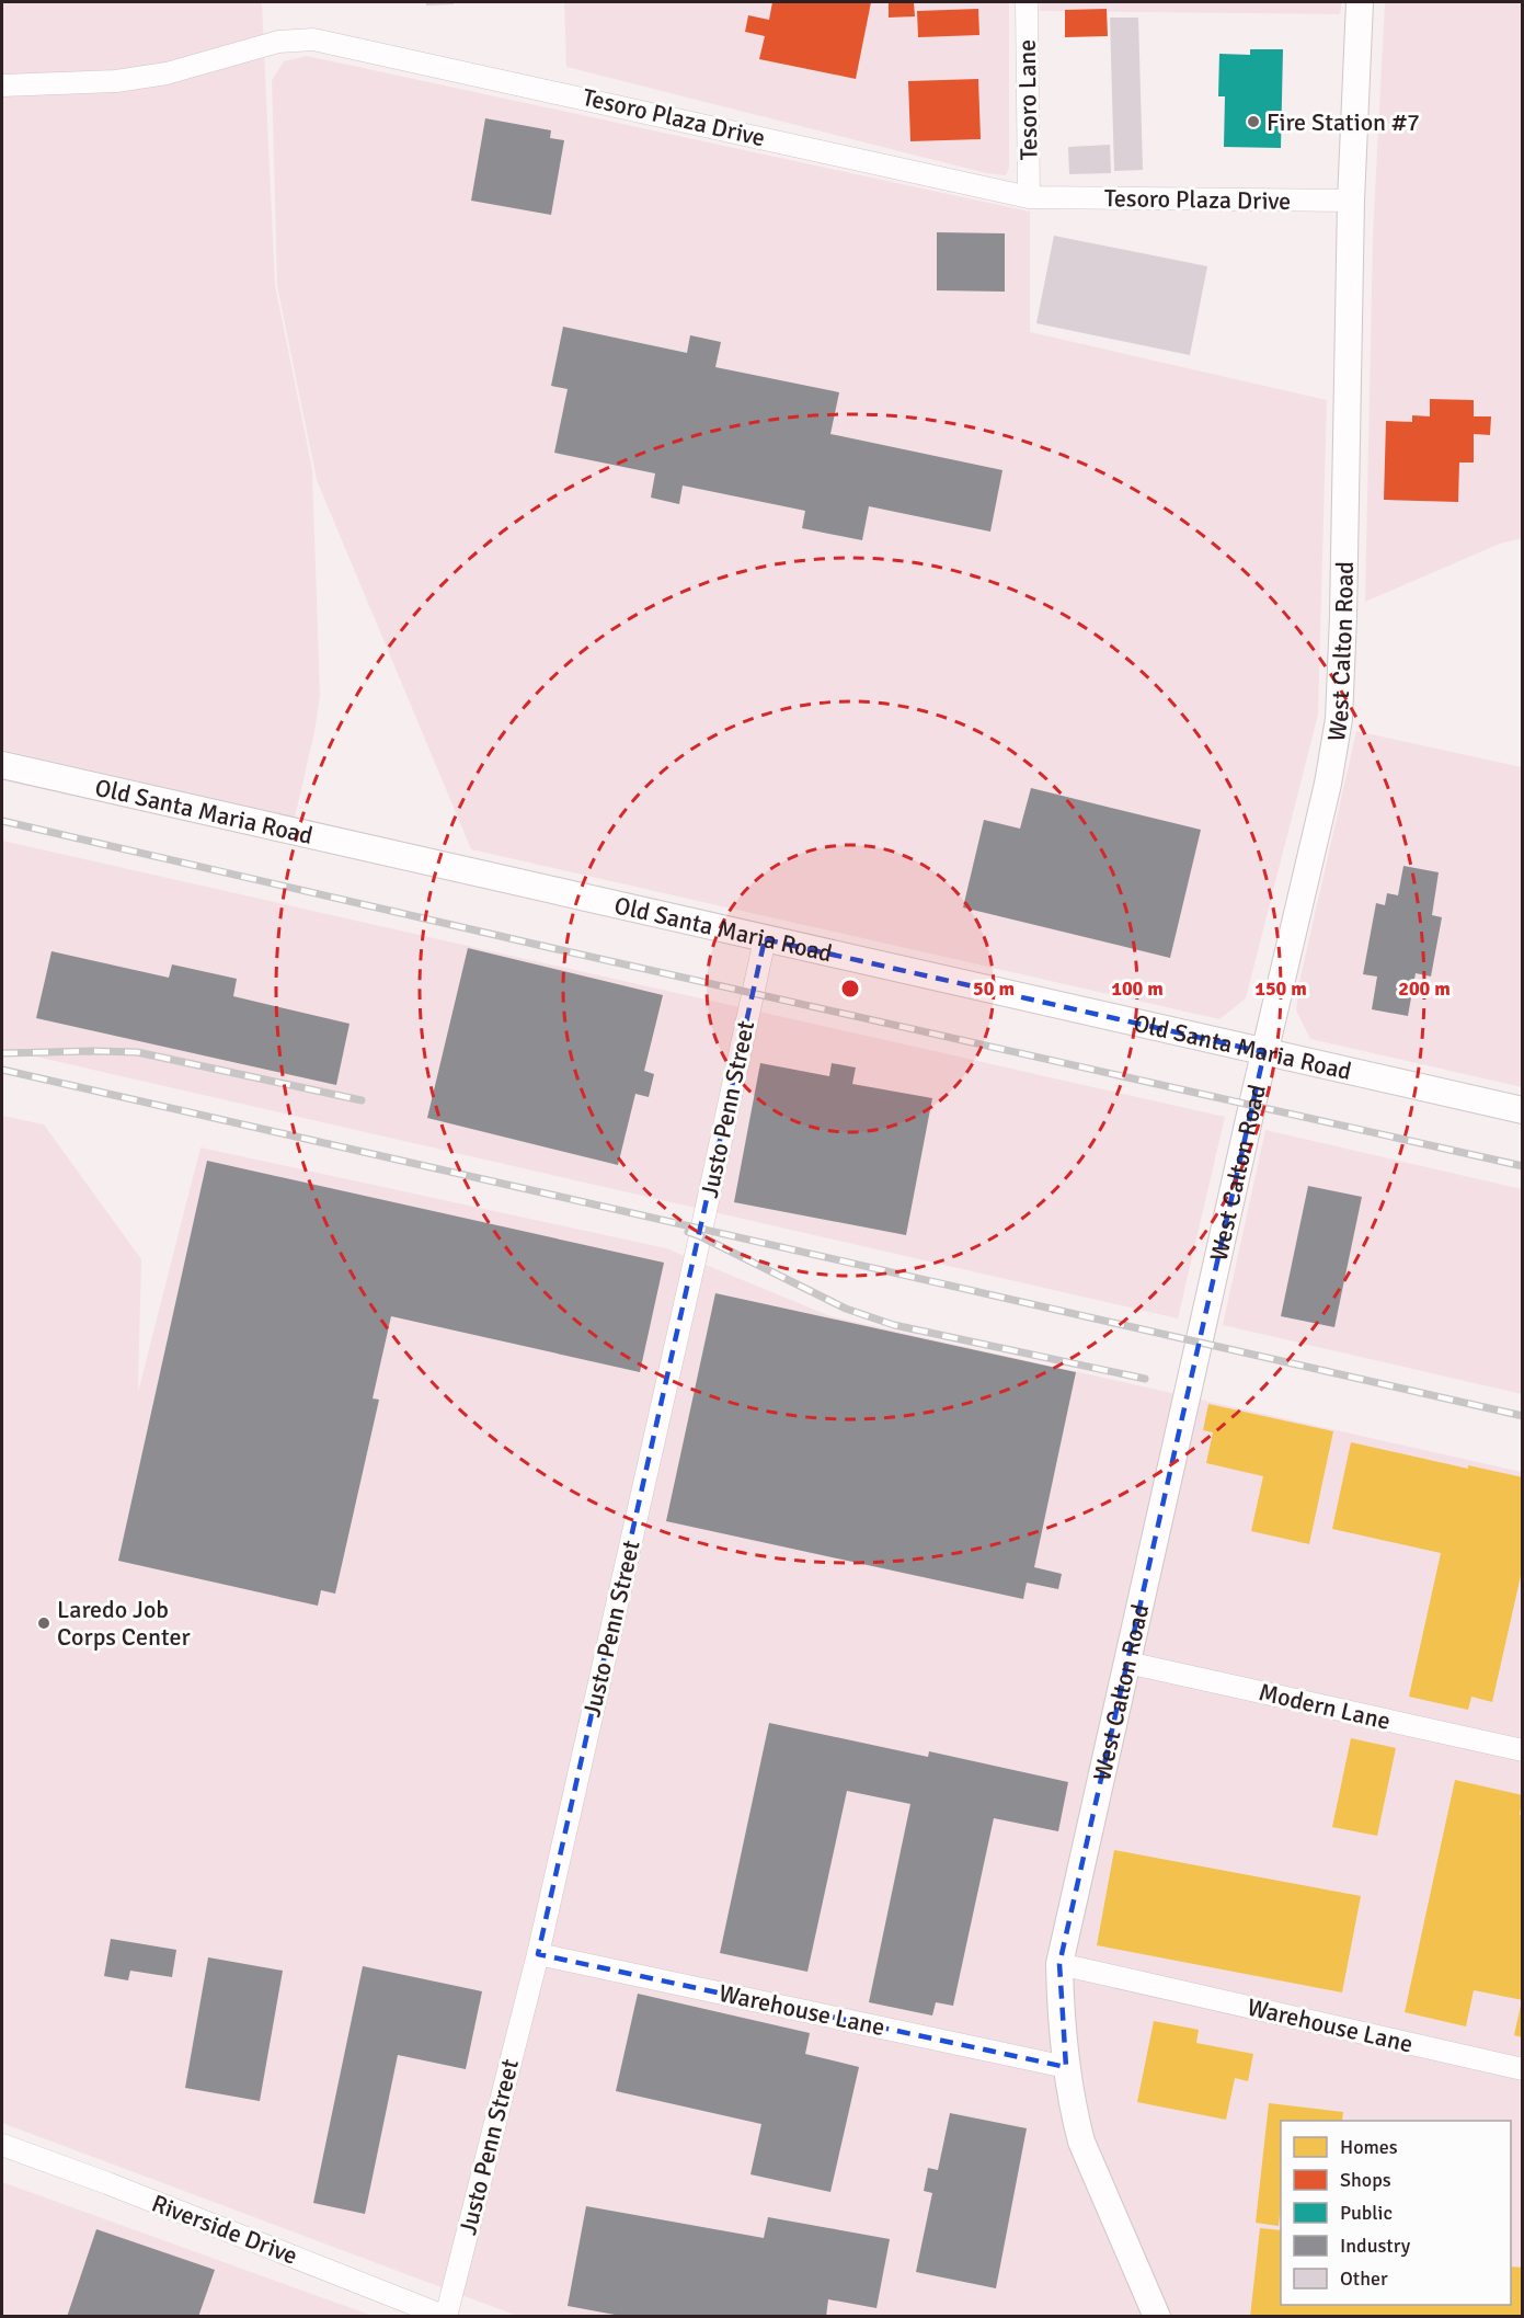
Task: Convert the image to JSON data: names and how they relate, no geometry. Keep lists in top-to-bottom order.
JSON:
{
  "streets": {
    "main road": ["West Calton Road", "Old Santa Maria Road"],
    "street": [
      "Tesoro Lane",
      "Tesoro Plaza Drive",
      "Justo Penn Street",
      "Modern Lane",
      "Warehouse Lane",
      "Riverside Drive"
    ]
  },
  "crossings": [
    ["Tesoro Lane", "Tesoro Plaza Drive"],
    ["Tesoro Plaza Drive", "West Calton Road"],
    ["West Calton Road", "Old Santa Maria Road"],
    ["West Calton Road", "Modern Lane"],
    ["West Calton Road", "Warehouse Lane"],
    ["Old Santa Maria Road", "Justo Penn Street"],
    ["Justo Penn Street", "Warehouse Lane"],
    ["Justo Penn Street", "Riverside Drive"]
  ],
  "places": ["Fire Station #7", "Laredo Job Corps Center"],
  "legend": [
    "Homes",
    "Shops",
    "Public",
    "Industry",
    "Other"
  ],
  "rings": [
    "50 m",
    "100 m",
    "150 m",
    "200 m"
  ]
}
